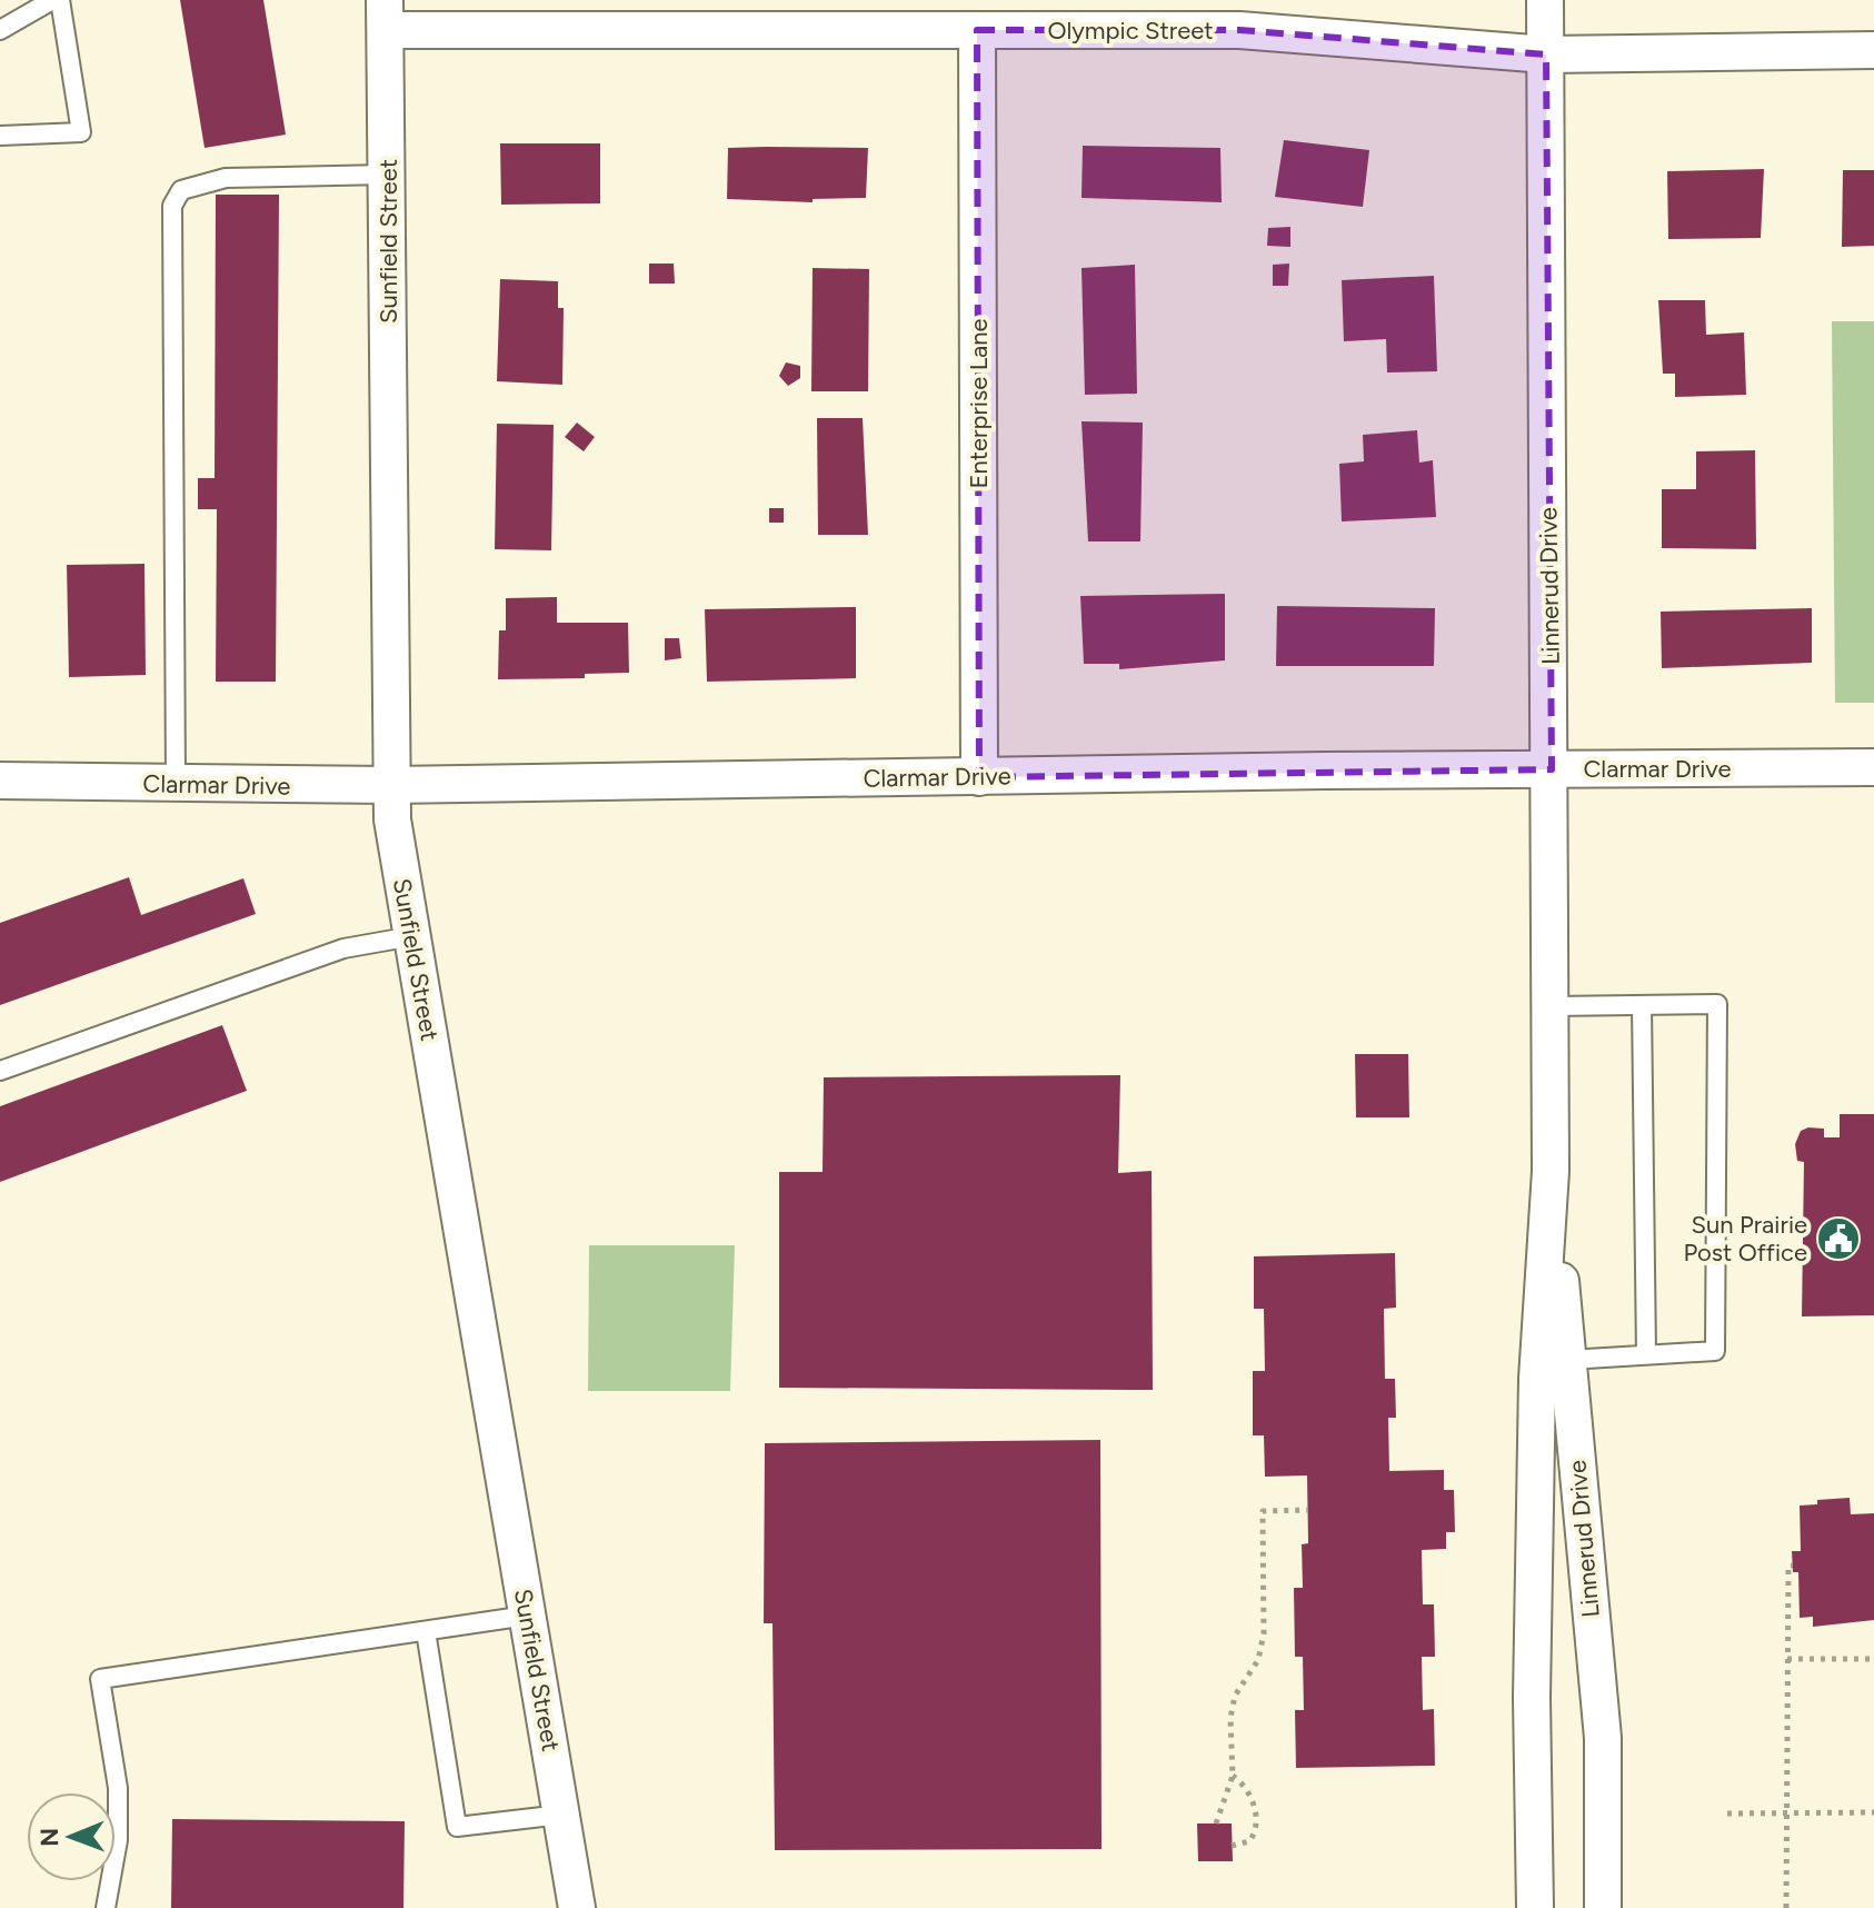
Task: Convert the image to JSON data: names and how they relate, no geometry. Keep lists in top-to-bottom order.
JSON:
{
  "streets": {
    "street": [
      "Olympic Street",
      "Sunfield Street",
      "Enterprise Lane",
      "Linnerud Drive",
      "Clarmar Drive"
    ]
  },
  "crossings": [
    ["Olympic Street", "Sunfield Street"],
    ["Olympic Street", "Enterprise Lane"],
    ["Olympic Street", "Linnerud Drive"],
    ["Sunfield Street", "Clarmar Drive"],
    ["Enterprise Lane", "Clarmar Drive"],
    ["Linnerud Drive", "Clarmar Drive"]
  ],
  "places": {
    "public building": ["Sun Prairie Post Office"]
  },
  "north": "left"
}
